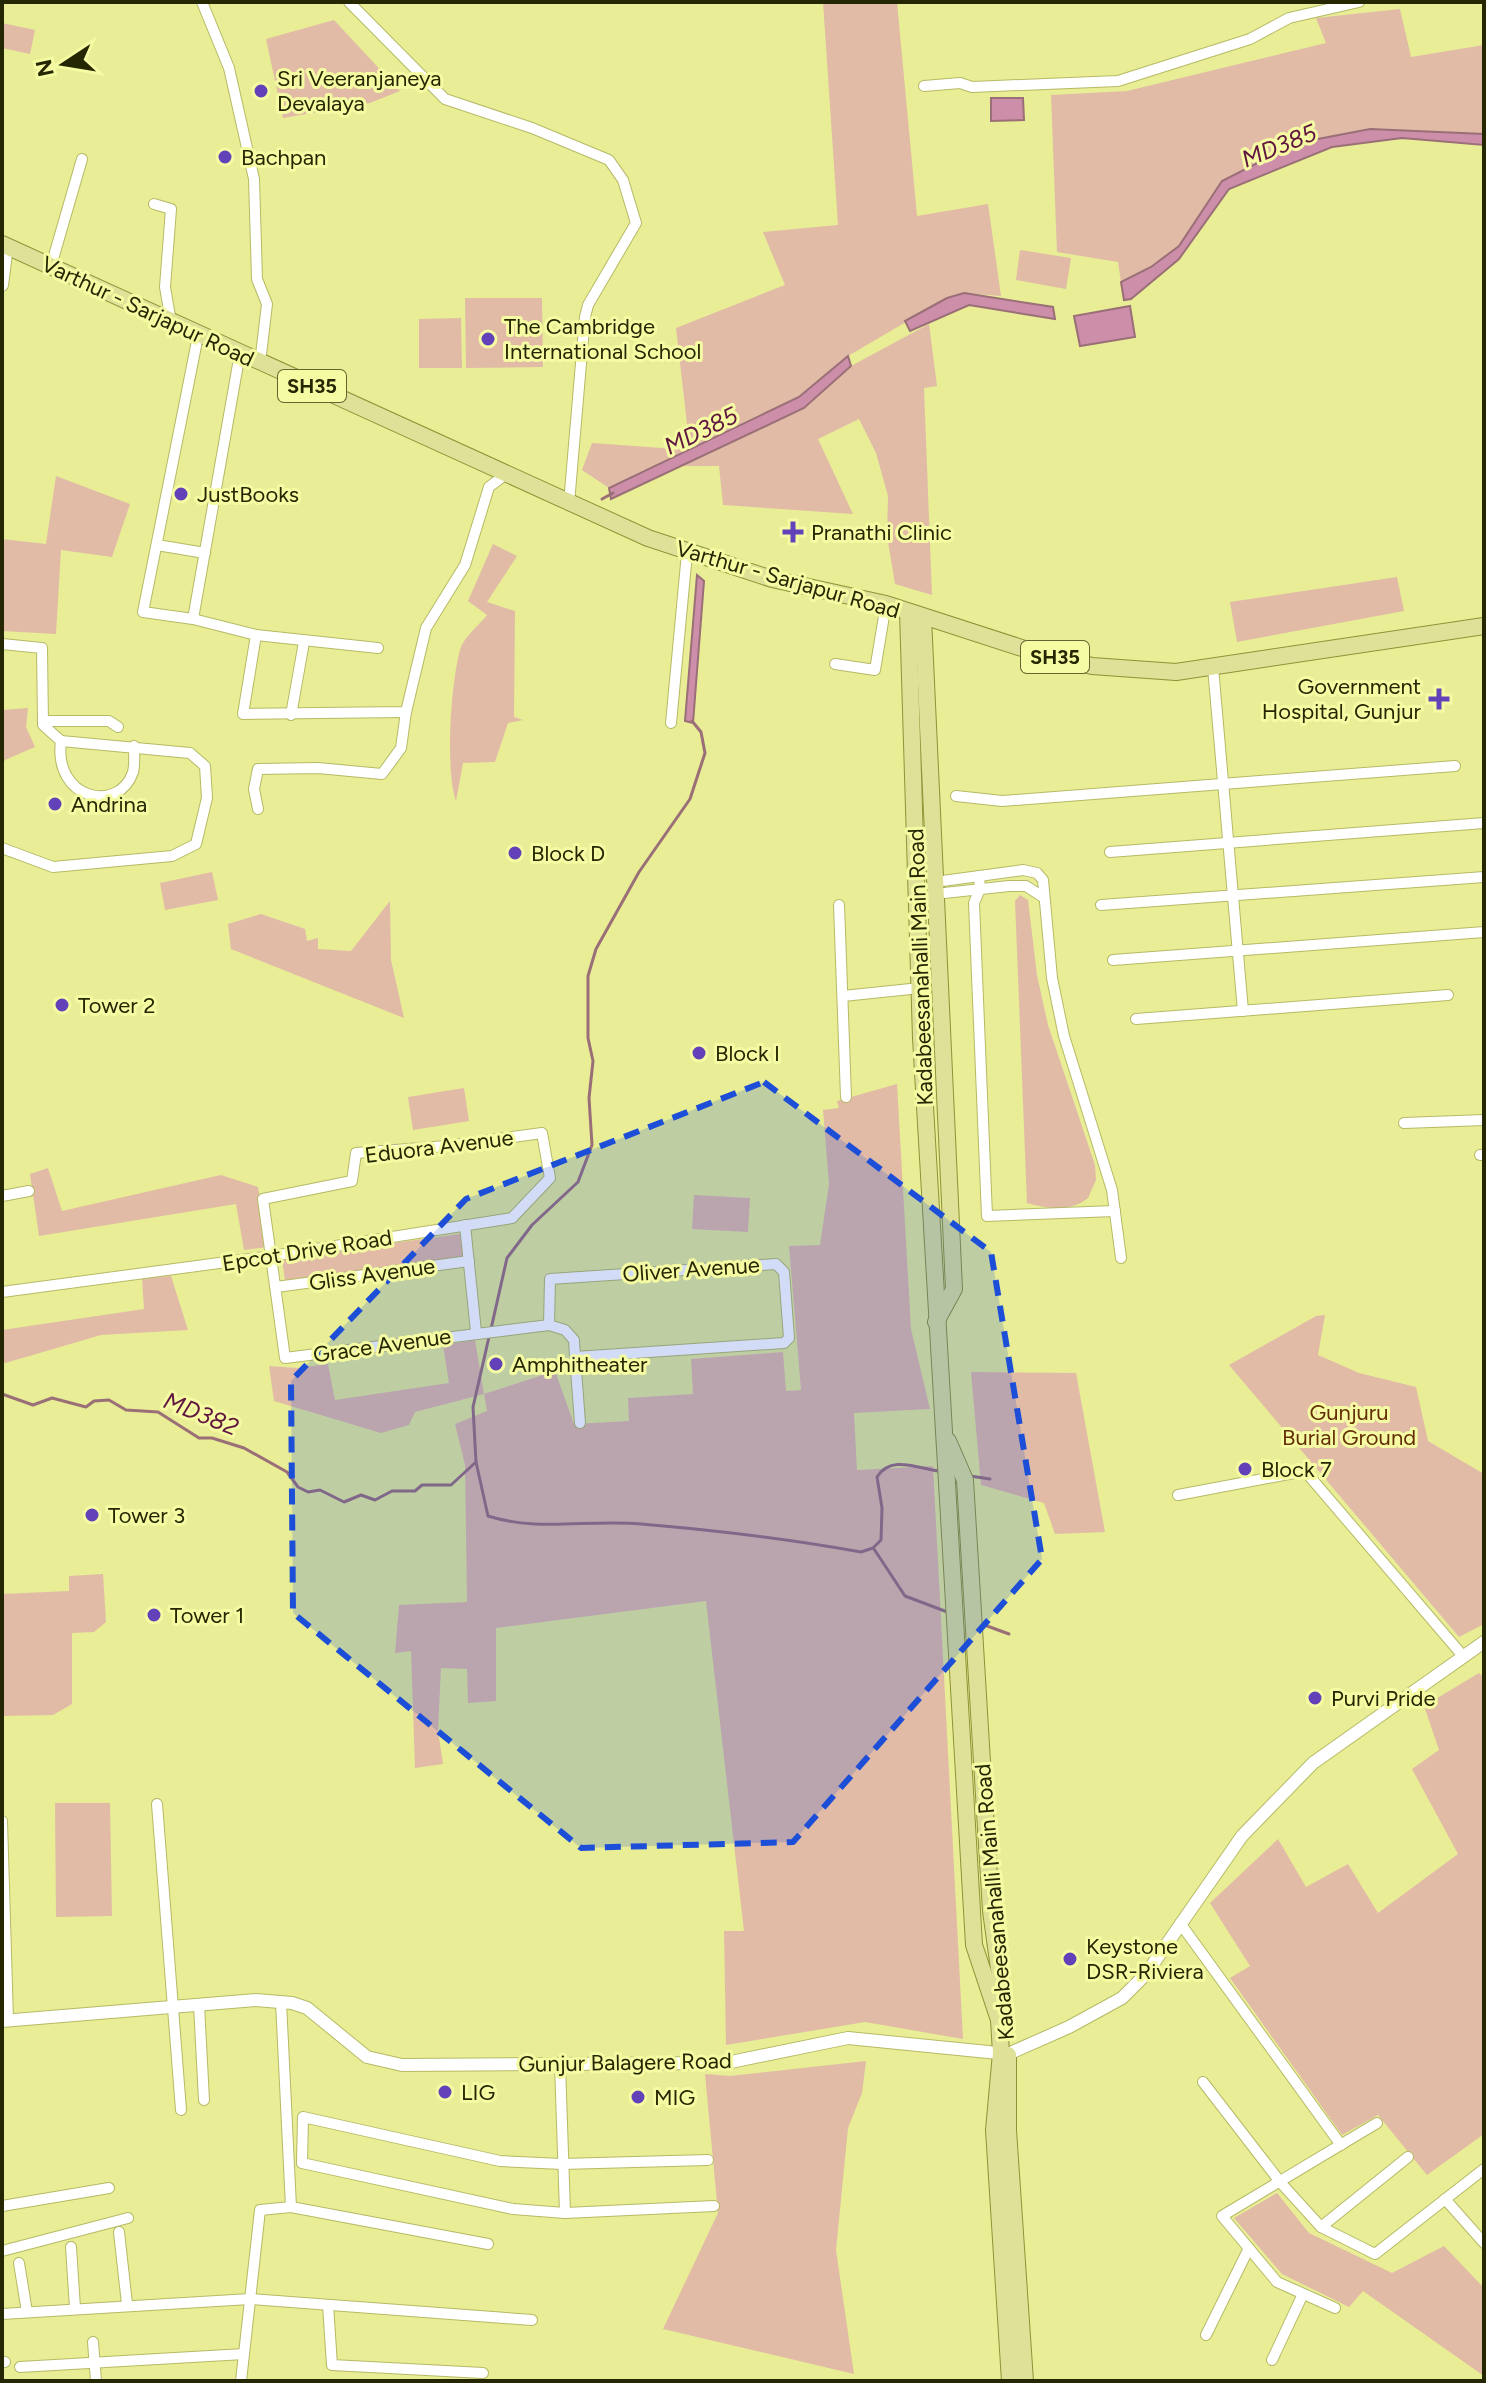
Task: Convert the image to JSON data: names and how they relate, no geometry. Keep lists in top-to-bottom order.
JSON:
{
  "streets": {
    "main road": ["Varthur - Sarjapur Road", "SH35", "Kadabeesanahalli Main Road"],
    "street": [
      "Eduora Avenue",
      "Epcot Drive Road",
      "Oliver Avenue",
      "Gliss Avenue",
      "Grace Avenue",
      "Gunjur Balagere Road"
    ]
  },
  "crossings": [
    ["Varthur - Sarjapur Road", "Kadabeesanahalli Main Road"],
    ["Kadabeesanahalli Main Road", "Gunjur Balagere Road"],
    ["Eduora Avenue", "Epcot Drive Road"],
    ["Oliver Avenue", "Grace Avenue"],
    ["Gliss Avenue", "Grace Avenue"]
  ],
  "water": ["MD385", "MD382"],
  "parks": ["Gunjuru Burial Ground"],
  "places": {
    "other": [
      "Sri Veeranjaneya Devalaya",
      "Bachpan",
      "The Cambridge International School",
      "JustBooks",
      "Andrina",
      "Block D",
      "Tower 2",
      "Block I",
      "Amphitheater",
      "Block 7",
      "Tower 3",
      "Tower 1",
      "Purvi Pride",
      "Keystone DSR-Riviera",
      "LIG",
      "MIG"
    ],
    "health": ["Pranathi Clinic", "Government Hospital, Gunjur"]
  },
  "north": "left"
}
